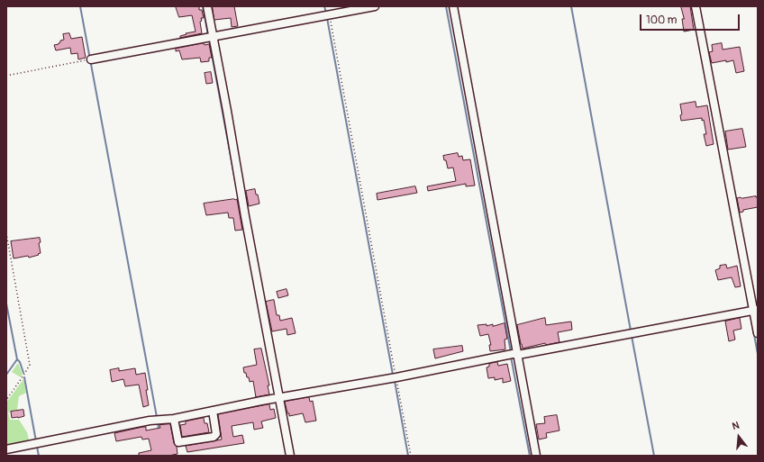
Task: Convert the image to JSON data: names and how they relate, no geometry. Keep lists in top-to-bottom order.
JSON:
{
  "scale_bar": "100 m",
  "north": "top"
}
